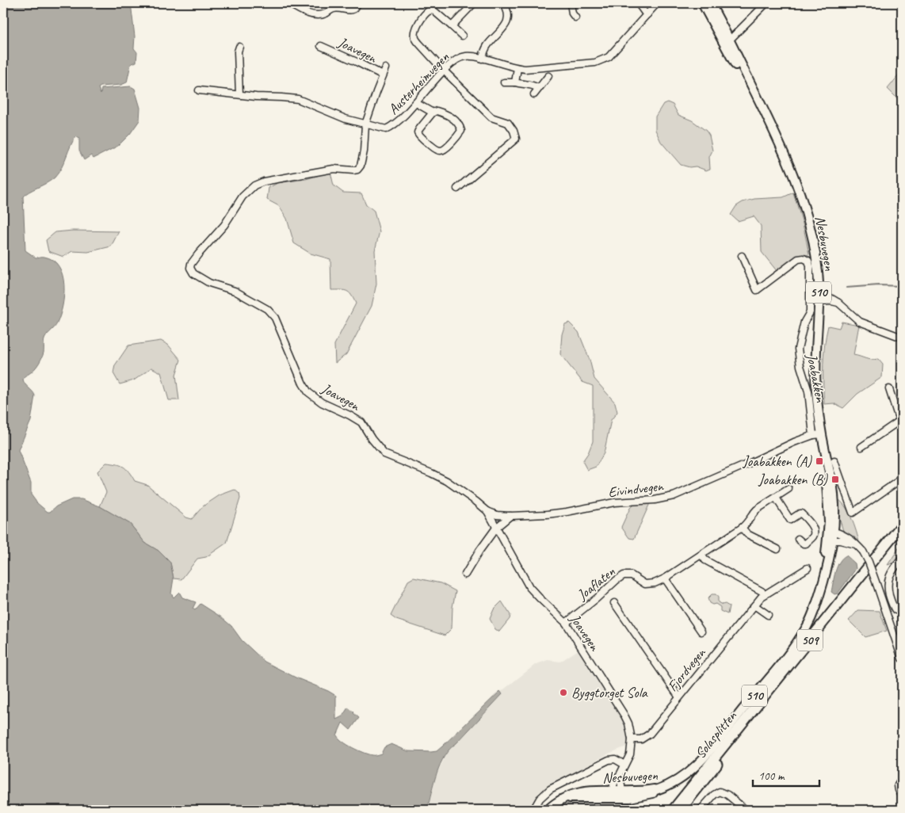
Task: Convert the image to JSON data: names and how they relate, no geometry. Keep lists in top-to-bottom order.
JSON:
{
  "streets": {
    "highway": ["509", "Solasplitten"],
    "main road": ["Nesbuvegen", "510"],
    "street": [
      "Joavegen",
      "Austerheimvegen",
      "Joabakken",
      "Eivindvegen",
      "Joaflaten",
      "Fjordvegen"
    ]
  },
  "crossings": [
    ["Joavegen", "Austerheimvegen"],
    ["Joavegen", "Nesbuvegen"],
    ["Joavegen", "510"],
    ["Joavegen", "Eivindvegen"],
    ["Joavegen", "Joaflaten"],
    ["Joavegen", "Fjordvegen"],
    ["Nesbuvegen", "510"],
    ["Nesbuvegen", "Eivindvegen"],
    ["Joabakken", "Eivindvegen"],
    ["509", "Solasplitten"]
  ],
  "places": {
    "transit": ["Joabakken (A)", "Joabakken (B)"],
    "other": ["Byggtorget Sola"]
  },
  "scale_bar": "100 m"
}
